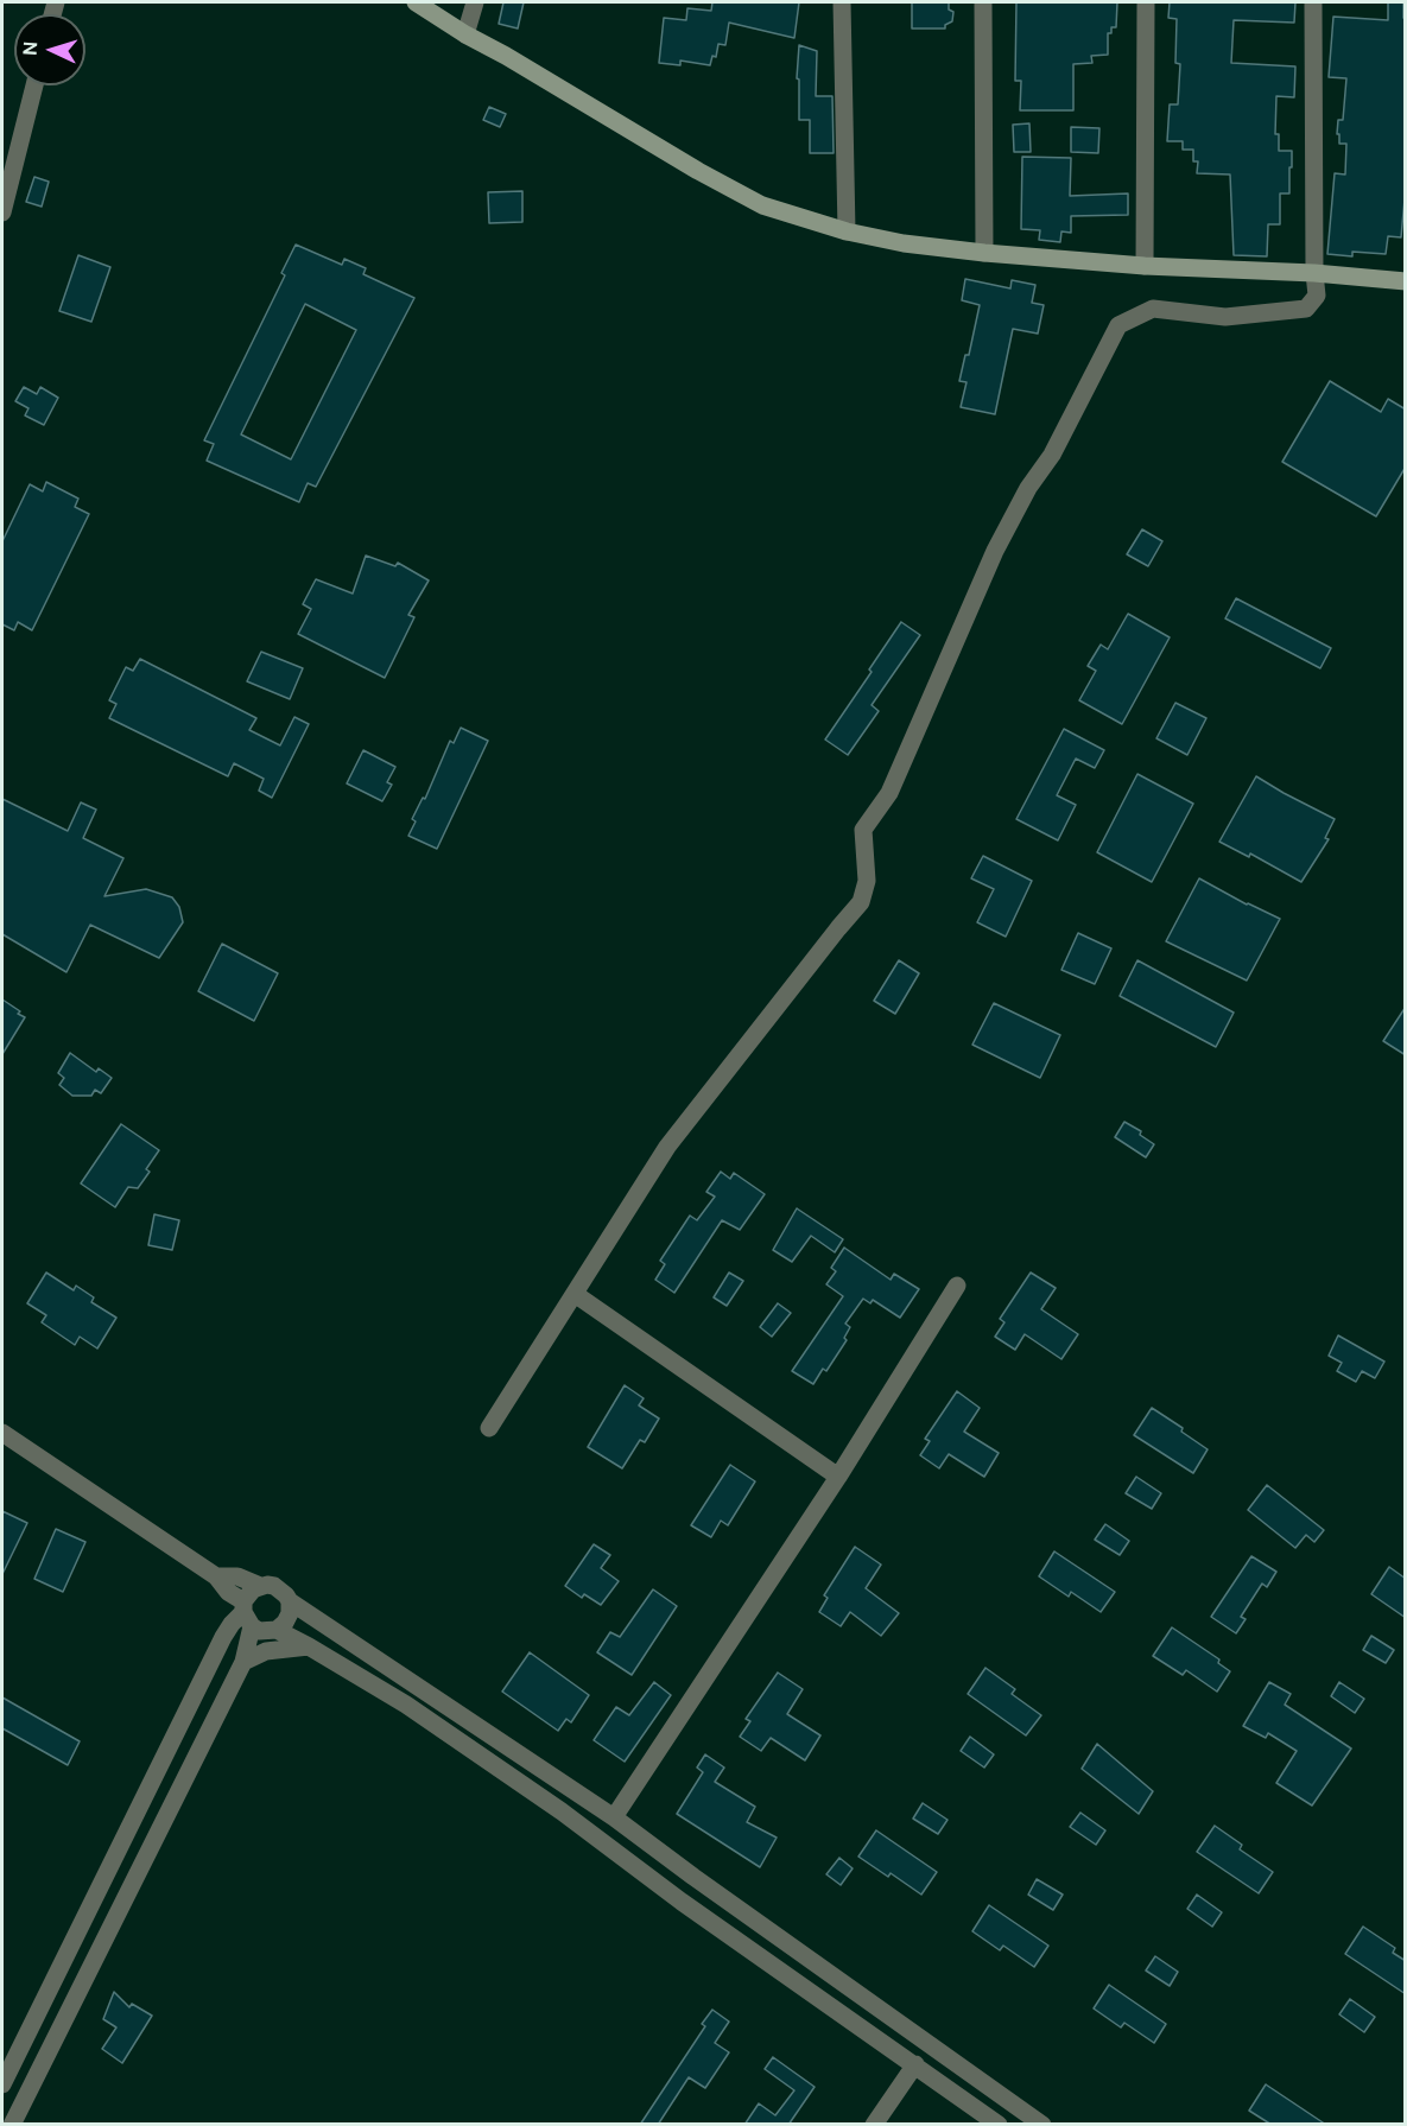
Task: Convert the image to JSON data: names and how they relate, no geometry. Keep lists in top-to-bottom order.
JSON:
{
  "north": "left"
}
